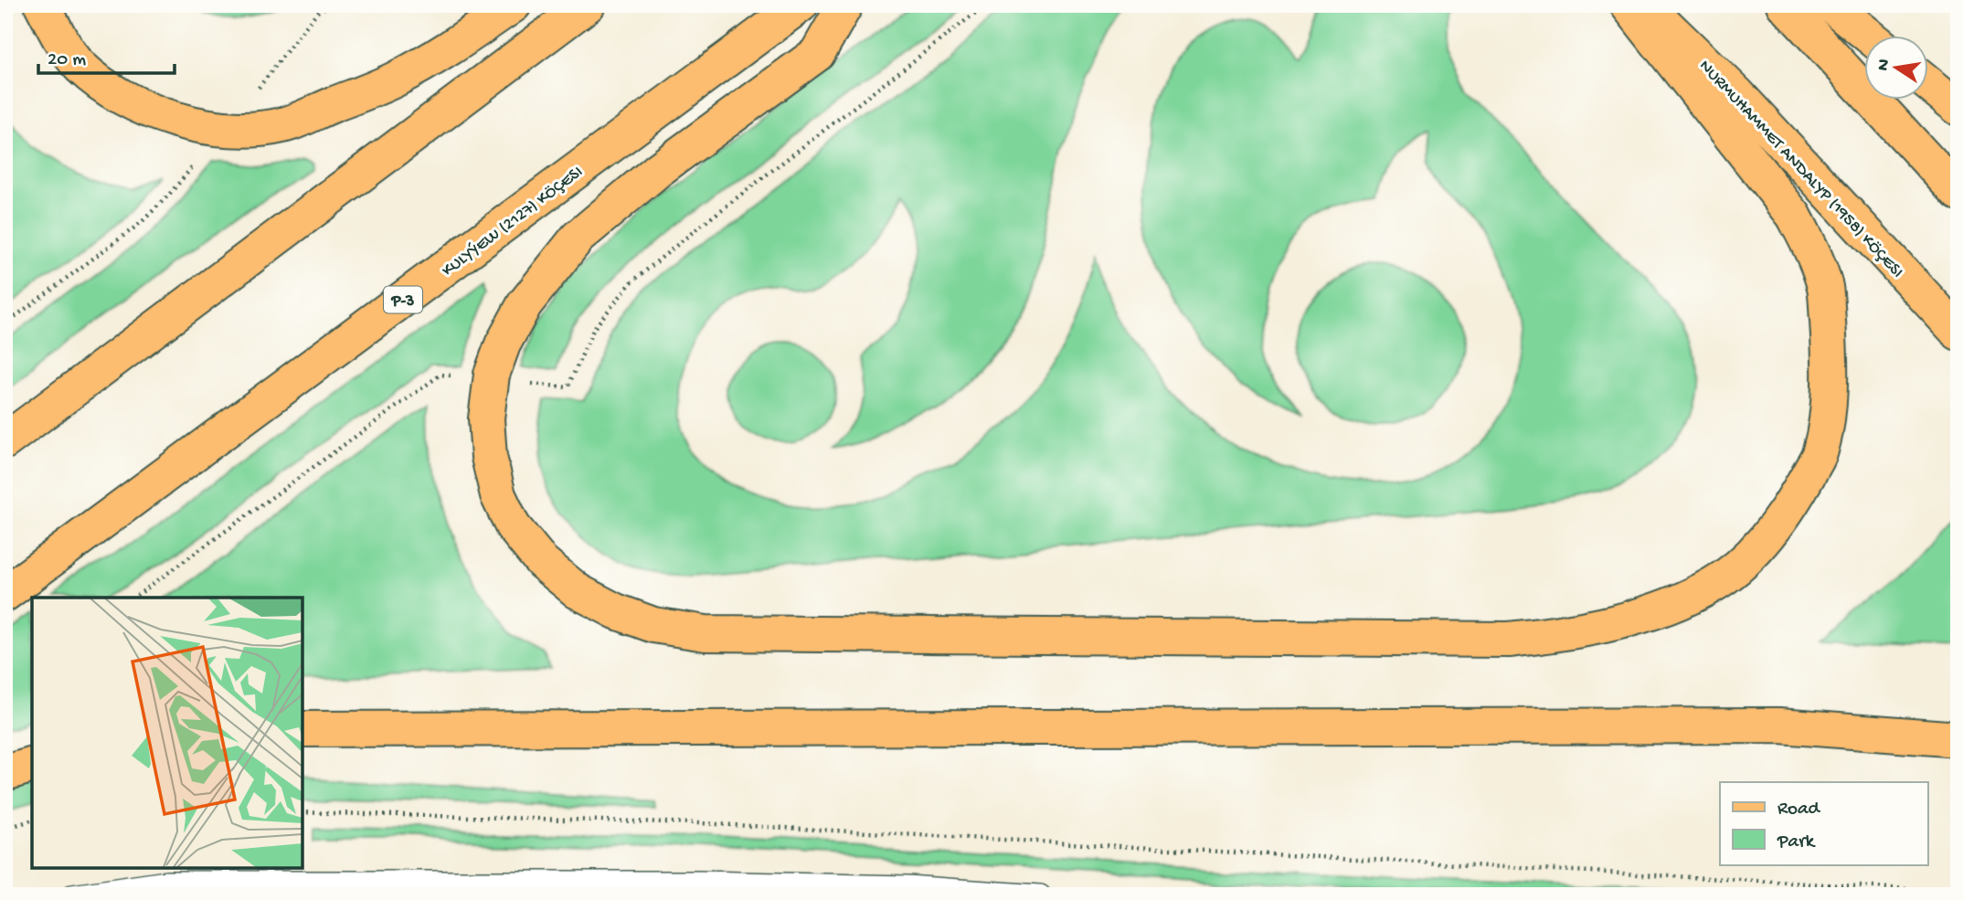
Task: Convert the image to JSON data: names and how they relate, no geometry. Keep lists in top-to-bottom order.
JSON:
{
  "streets": {
    "main road": ["NURMUHAMMET ANDALYP (1958) KÖÇESI", "KULYÝEW (2127) KÖÇESI", "P-3"]
  },
  "legend": ["Road", "Park"],
  "scale_bar": "20 m",
  "north": "left"
}
